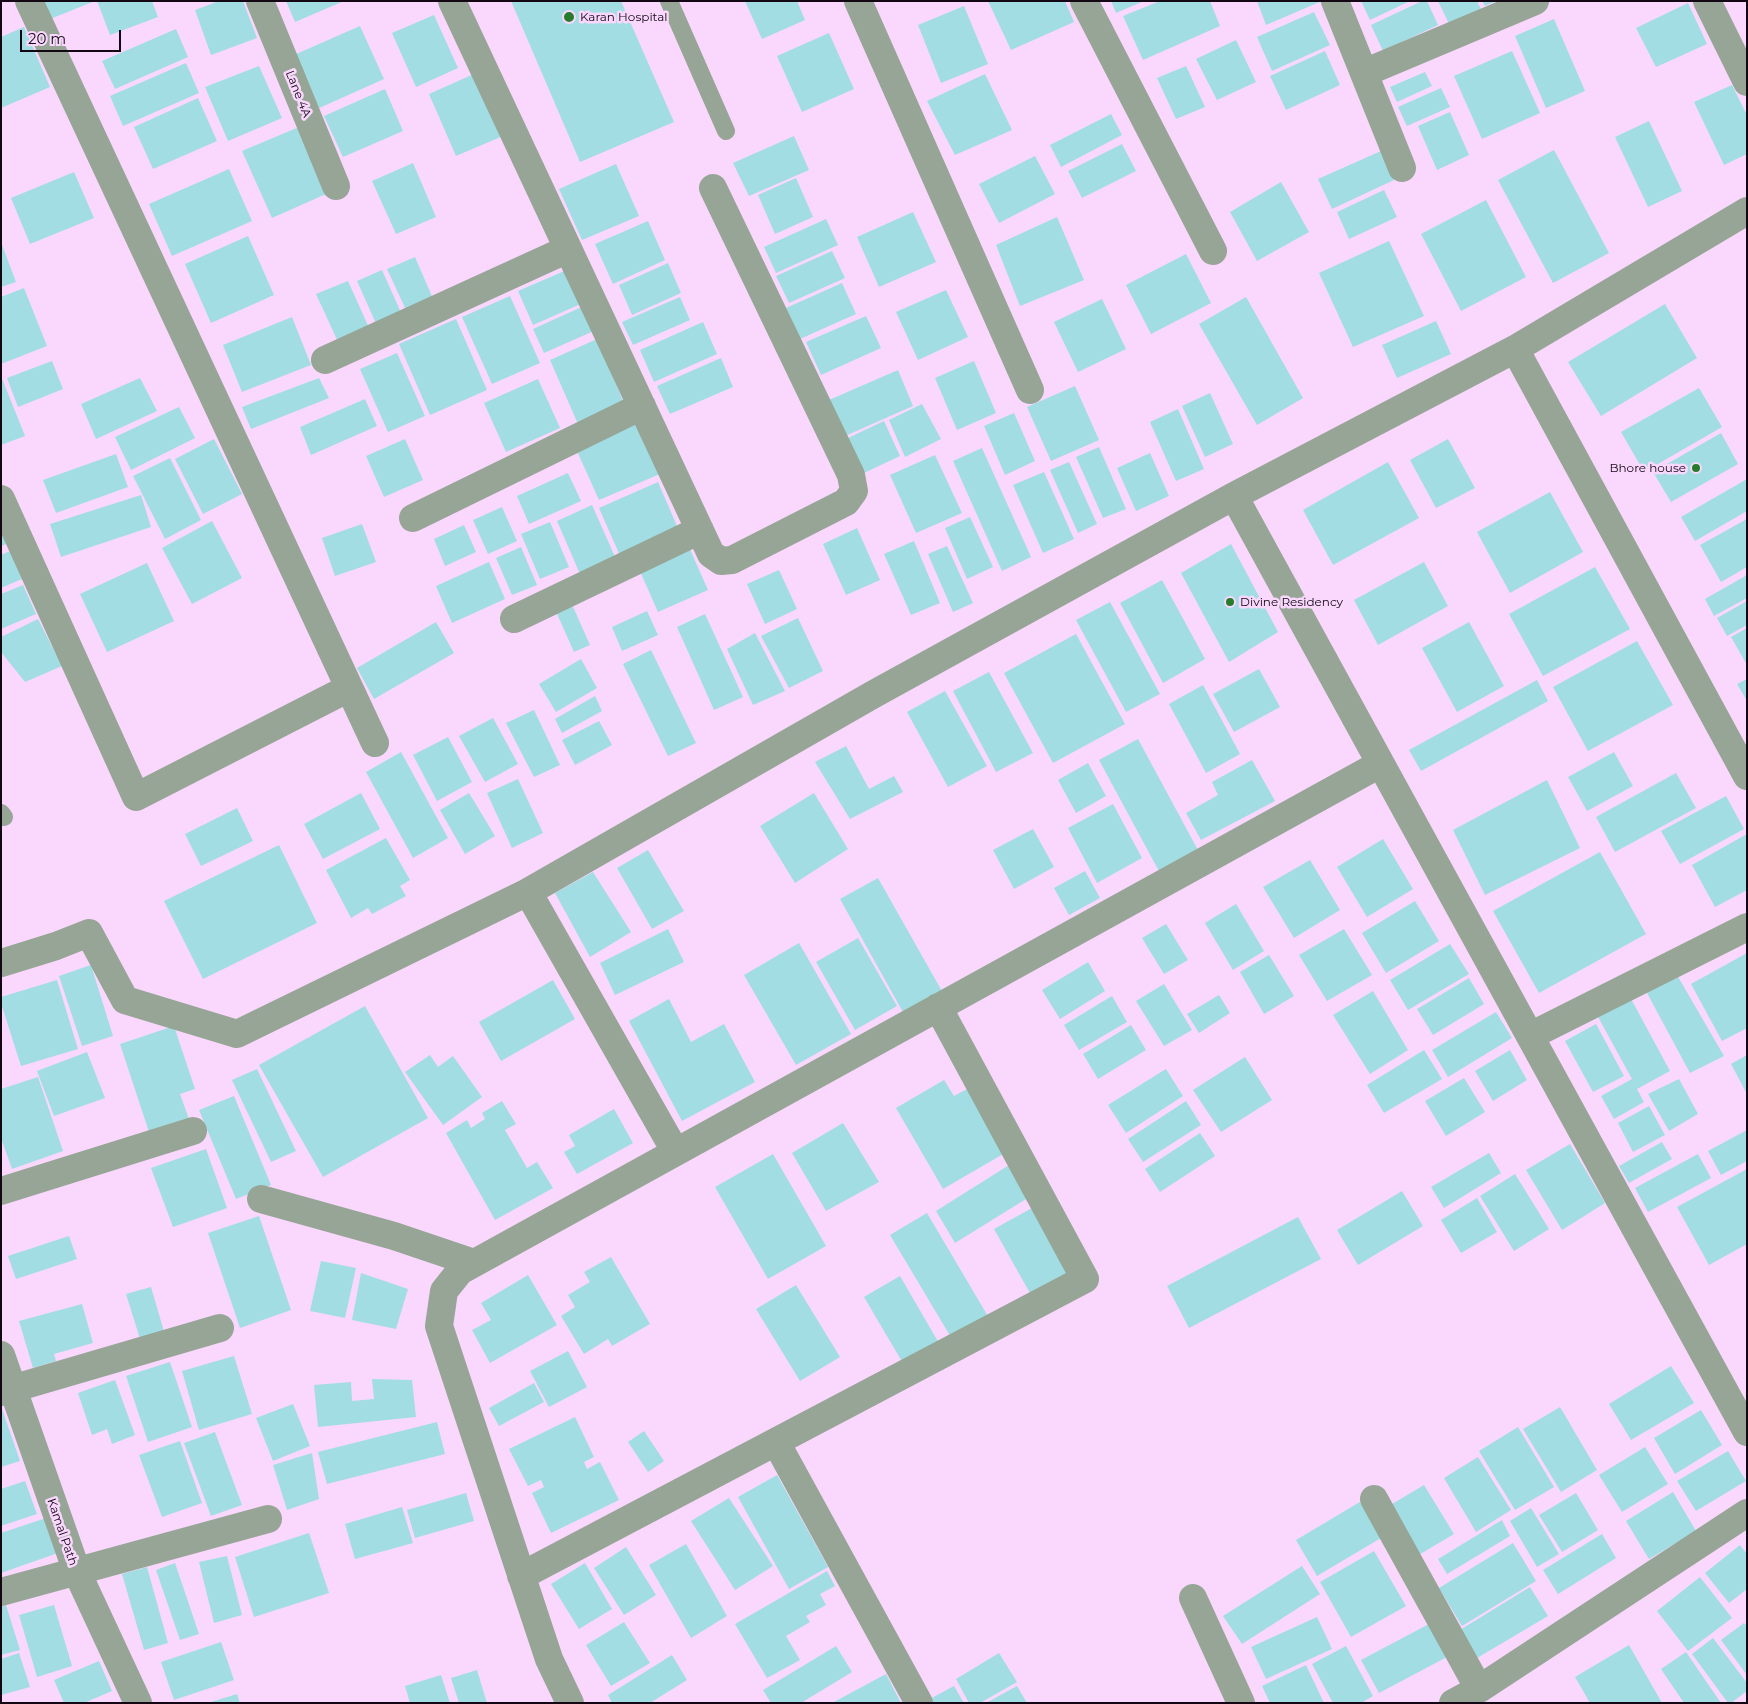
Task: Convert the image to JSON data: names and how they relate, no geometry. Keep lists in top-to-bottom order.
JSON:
{
  "streets": {
    "street": ["Lane 4A", "Kamal Path"]
  },
  "places": ["Karan Hospital", "Bhore house", "Divine Residency"],
  "scale_bar": "20 m"
}
